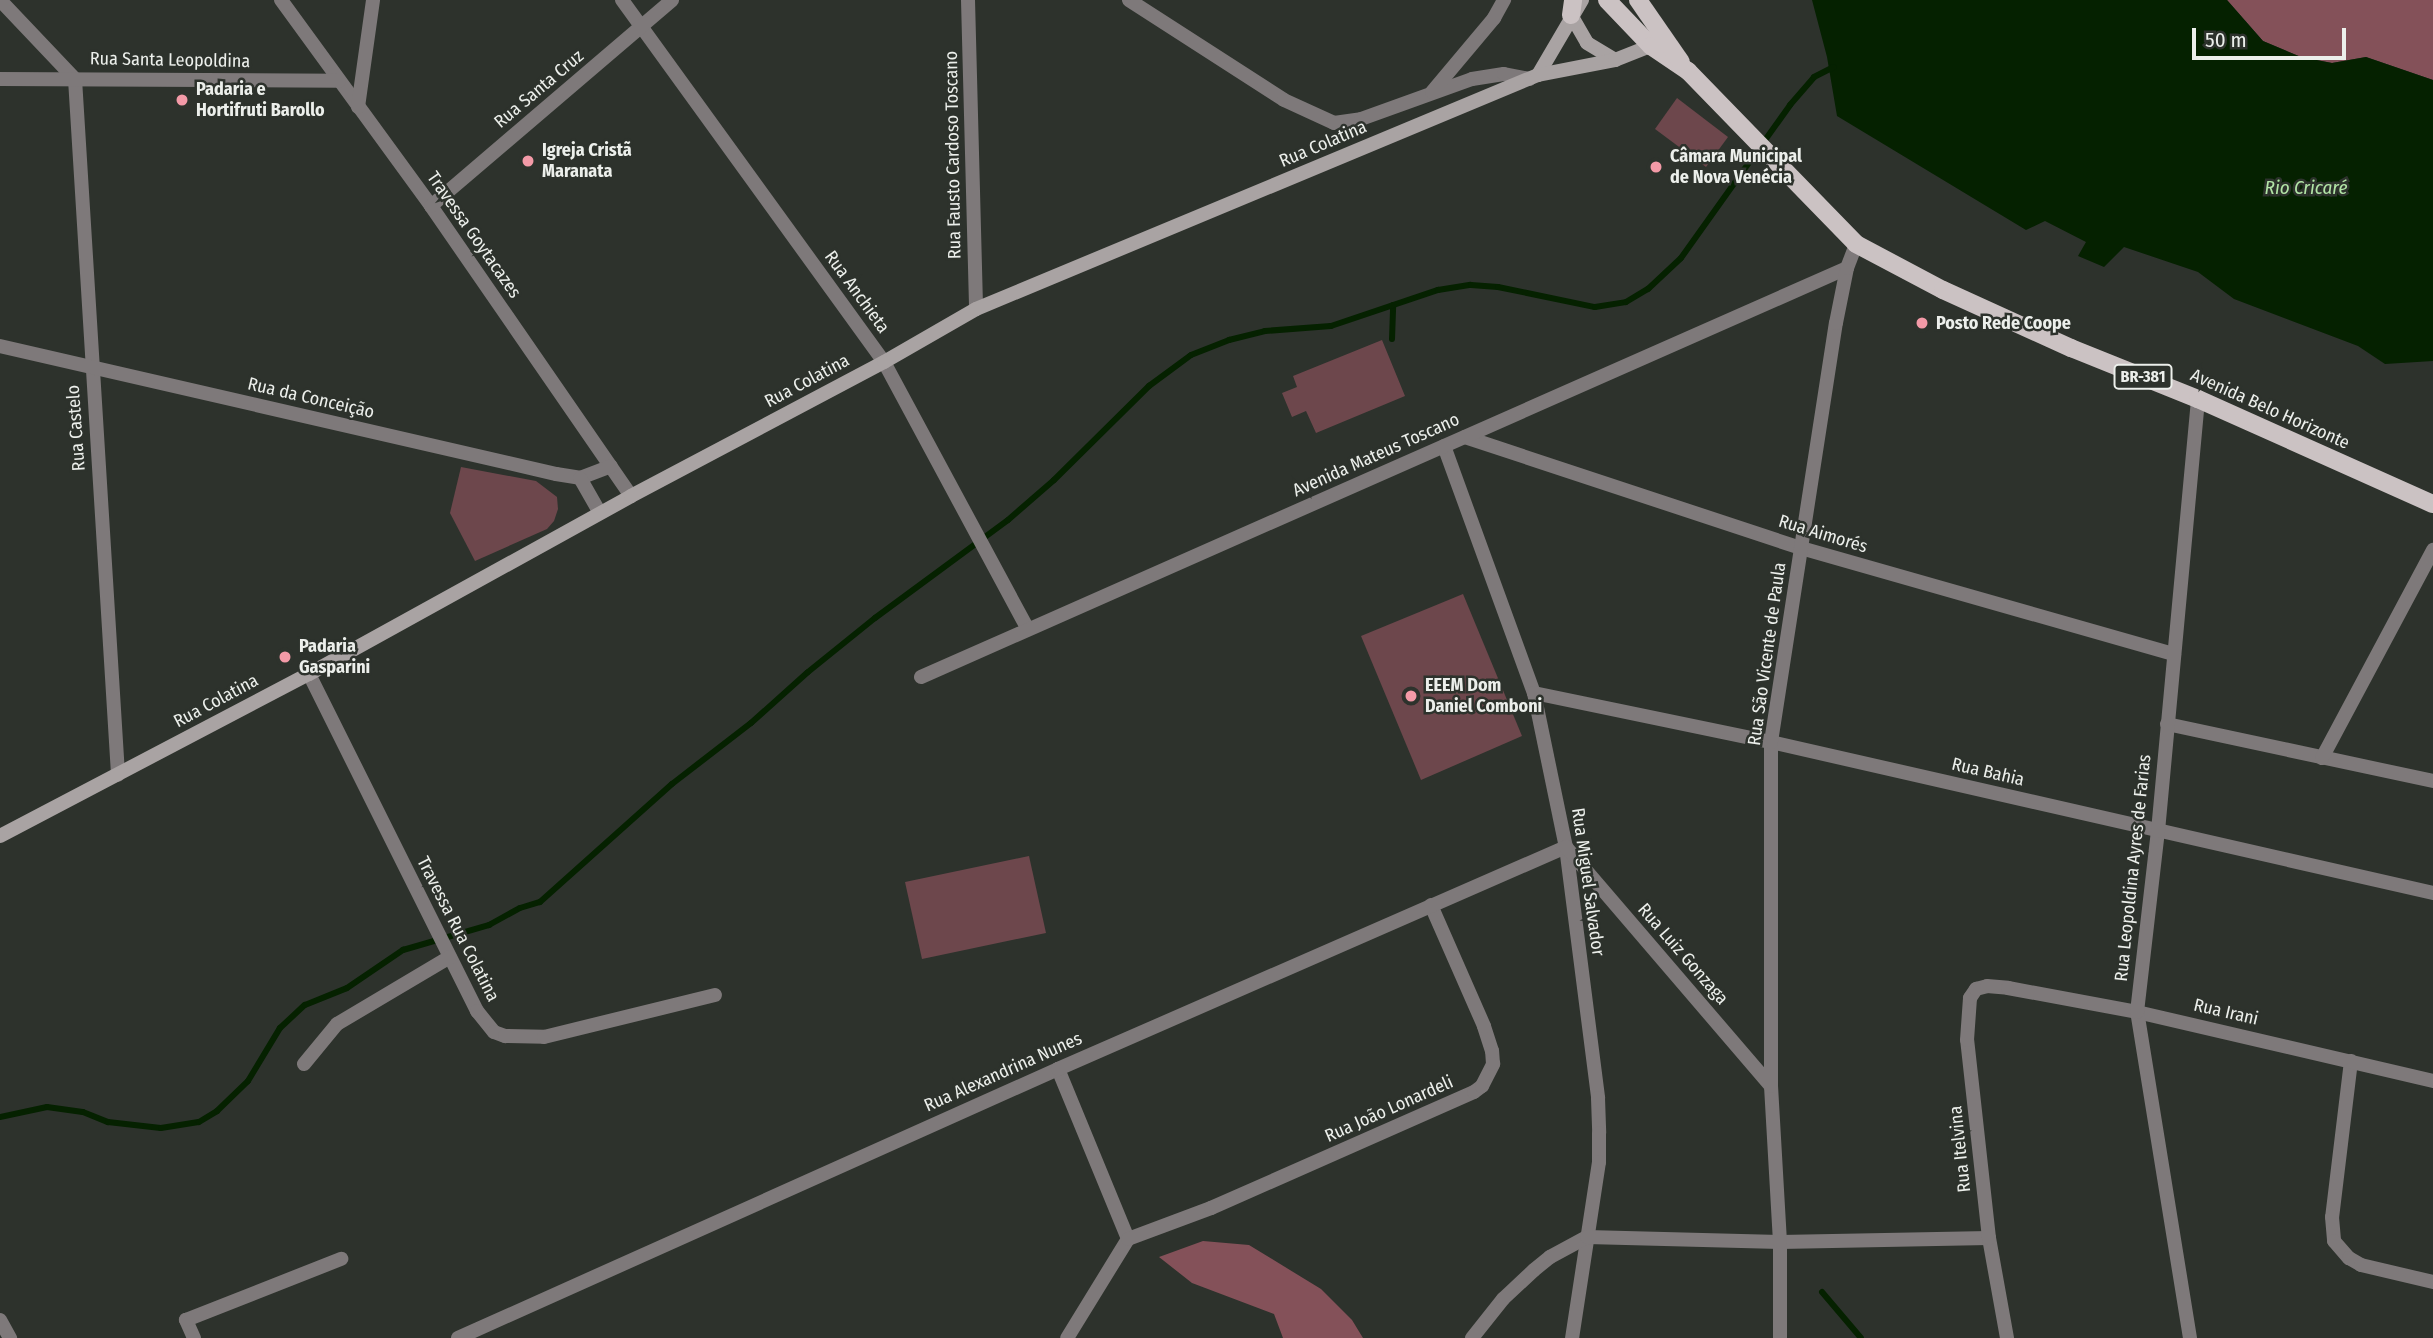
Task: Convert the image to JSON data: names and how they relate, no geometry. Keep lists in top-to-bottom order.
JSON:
{
  "streets": {
    "main road": ["Rua Colatina", "BR-381", "Avenida Belo Horizonte"],
    "street": [
      "Rua Santa Leopoldina",
      "Rua Santa Cruz",
      "Rua Fausto Cardoso Toscano",
      "Travessa Goytacazes",
      "Rua Anchieta",
      "Rua da Conceição",
      "Rua Castelo",
      "Avenida Mateus Toscano",
      "Rua Aimorés",
      "Rua São Vicente de Paula",
      "Rua Bahia",
      "Rua Leopoldina Ayres de Farias",
      "Rua Miguel Salvador",
      "Travessa Rua Colatina",
      "Rua Luiz Gonzaga",
      "Rua Irani",
      "Rua Alexandrina Nunes",
      "Rua João Lonardeli",
      "Rua Itelvina"
    ]
  },
  "crossings": [
    ["Rua Santa Leopoldina", "Travessa Goytacazes"],
    ["Rua Santa Leopoldina", "Rua Castelo"],
    ["Rua Santa Cruz", "Travessa Goytacazes"],
    ["Rua Santa Cruz", "Rua Anchieta"],
    ["Rua Colatina", "Rua Fausto Cardoso Toscano"],
    ["Rua Colatina", "Travessa Goytacazes"],
    ["Rua Colatina", "Rua Anchieta"],
    ["Rua Colatina", "BR-381"],
    ["Rua Colatina", "Avenida Belo Horizonte"],
    ["Rua Colatina", "Rua Castelo"],
    ["Rua Colatina", "Travessa Rua Colatina"],
    ["Rua Anchieta", "Avenida Mateus Toscano"],
    ["BR-381", "Avenida Belo Horizonte"],
    ["Rua da Conceição", "Rua Castelo"],
    ["Avenida Belo Horizonte", "Rua São Vicente de Paula"],
    ["Avenida Belo Horizonte", "Rua Leopoldina Ayres de Farias"],
    ["Avenida Mateus Toscano", "Rua Aimorés"],
    ["Avenida Mateus Toscano", "Rua São Vicente de Paula"],
    ["Avenida Mateus Toscano", "Rua Miguel Salvador"],
    ["Rua Aimorés", "Rua São Vicente de Paula"],
    ["Rua Aimorés", "Rua Leopoldina Ayres de Farias"],
    ["Rua São Vicente de Paula", "Rua Bahia"],
    ["Rua São Vicente de Paula", "Rua Luiz Gonzaga"],
    ["Rua Bahia", "Rua Leopoldina Ayres de Farias"],
    ["Rua Bahia", "Rua Miguel Salvador"],
    ["Rua Leopoldina Ayres de Farias", "Rua Irani"],
    ["Rua Miguel Salvador", "Rua Luiz Gonzaga"],
    ["Rua Miguel Salvador", "Rua Alexandrina Nunes"],
    ["Rua Luiz Gonzaga", "Rua Alexandrina Nunes"],
    ["Rua Irani", "Rua Itelvina"],
    ["Rua Alexandrina Nunes", "Rua João Lonardeli"]
  ],
  "water": ["Rio Cricaré"],
  "places": [
    "Padaria e Hortifruti Barollo",
    "Igreja Cristã Maranata",
    "Câmara Municipal de Nova Venécia",
    "Posto Rede Coope",
    "Padaria Gasparini",
    "EEEM Dom Daniel Comboni"
  ],
  "scale_bar": "50 m"
}
